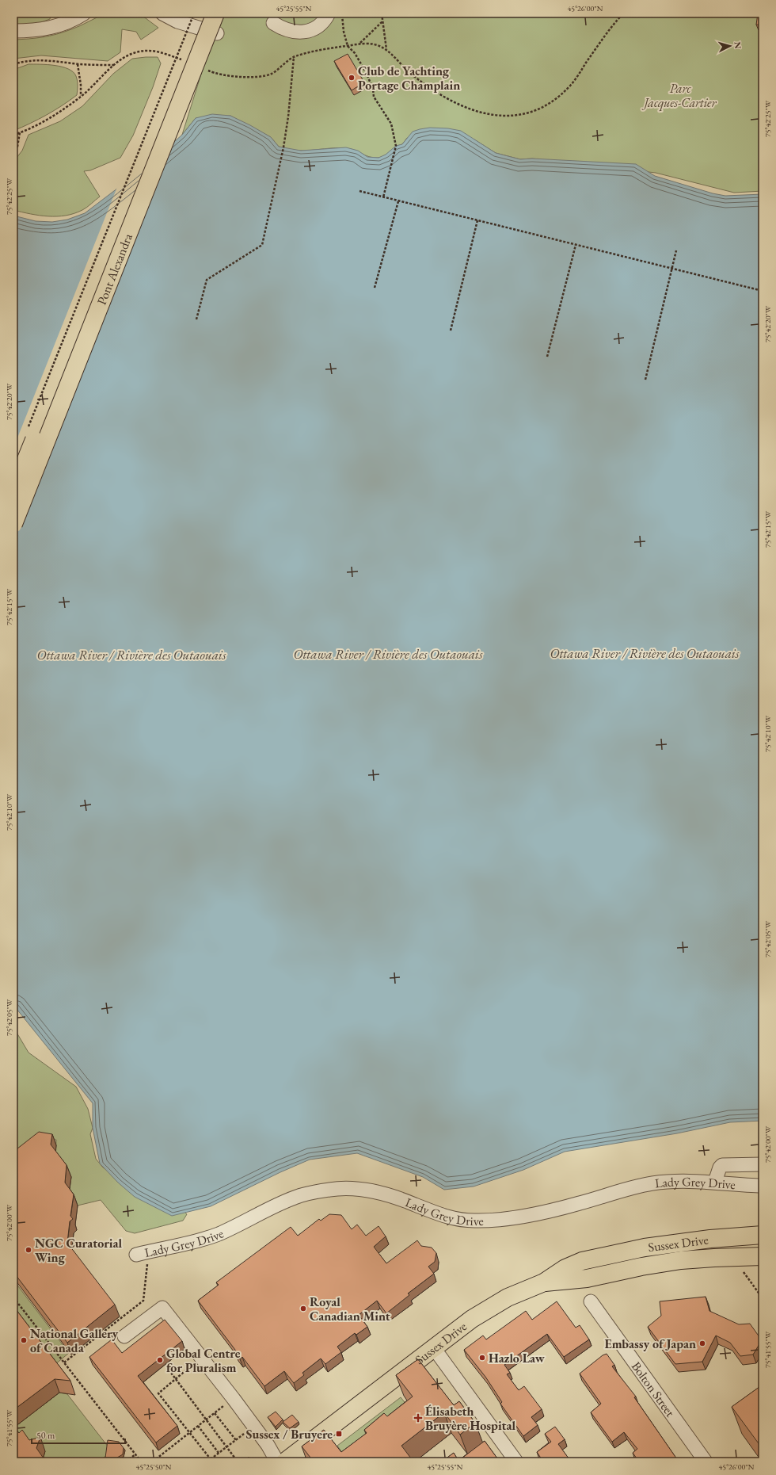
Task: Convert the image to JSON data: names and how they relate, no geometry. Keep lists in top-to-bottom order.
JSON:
{
  "streets": {
    "main road": ["Pont Alexandra", "Sussex Drive"],
    "street": ["Lady Grey Drive", "Bolton Street"]
  },
  "water": ["Ottawa River / Rivière des Outaouais"],
  "parks": ["Parc Jacques-Cartier"],
  "places": {
    "other": [
      "Club de Yachting Portage Champlain",
      "NGC Curatorial Wing",
      "Royal Canadian Mint",
      "National Gallery of Canada",
      "Embassy of Japan",
      "Hazlo Law",
      "Global Centre for Pluralism"
    ],
    "health": ["Élisabeth Bruyère Hospital"],
    "transit": ["Sussex / Bruyere"]
  },
  "scale_bar": "50 m",
  "north": "right",
  "coordinates": [
    "45°25'55\"N",
    "45°26'00\"N",
    "75°42'25\"W",
    "75°42'20\"W",
    "75°42'15\"W",
    "75°42'10\"W",
    "75°42'05\"W",
    "75°42'00\"W",
    "75°41'55\"W",
    "45°25'50\"N"
  ]
}
